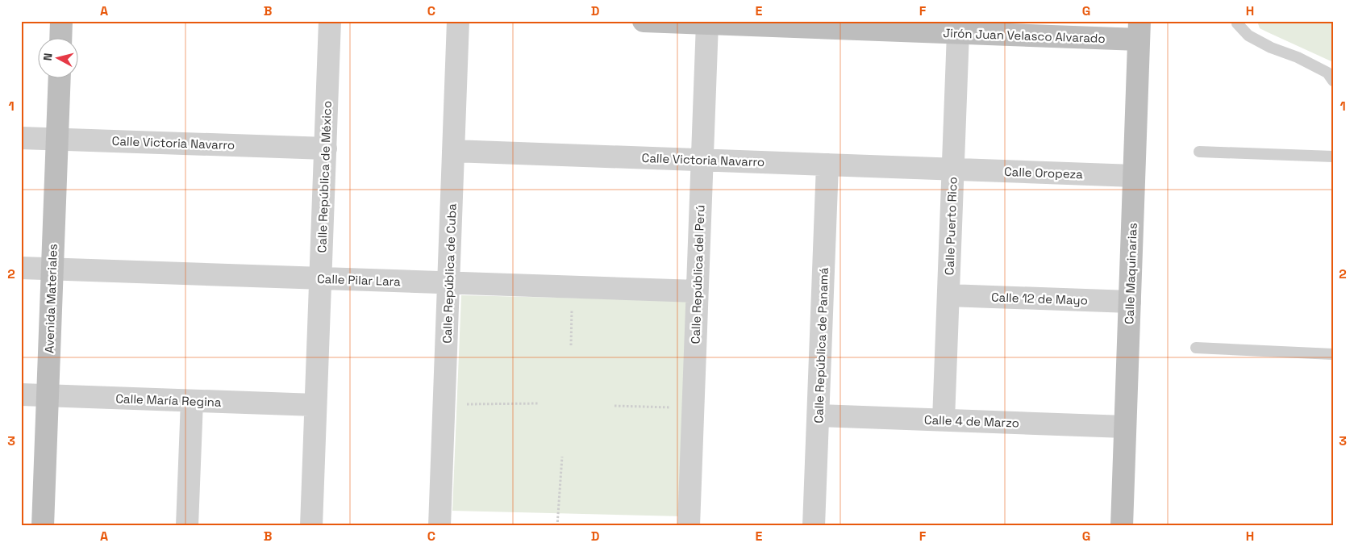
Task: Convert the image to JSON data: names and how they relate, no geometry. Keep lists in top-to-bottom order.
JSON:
{
  "streets": {
    "street": [
      "Jirón Juan Velasco Alvarado",
      "Calle Victoria Navarro",
      "Calle Oropeza",
      "Calle República de México",
      "Calle Puerto Rico",
      "Calle República de Cuba",
      "Calle Maquinarias",
      "Calle República del Perú",
      "Calle Pilar Lara",
      "Avenida Materiales",
      "Calle 12 de Mayo",
      "Calle República de Panamá",
      "Calle María Regina",
      "Calle 4 de Marzo"
    ]
  },
  "crossings": [
    ["Jirón Juan Velasco Alvarado", "Calle Puerto Rico"],
    ["Jirón Juan Velasco Alvarado", "Calle Maquinarias"],
    ["Jirón Juan Velasco Alvarado", "Calle República del Perú"],
    ["Calle Victoria Navarro", "Calle Oropeza"],
    ["Calle Victoria Navarro", "Calle República de México"],
    ["Calle Victoria Navarro", "Calle Puerto Rico"],
    ["Calle Victoria Navarro", "Calle República de Cuba"],
    ["Calle Victoria Navarro", "Calle República del Perú"],
    ["Calle Victoria Navarro", "Avenida Materiales"],
    ["Calle Victoria Navarro", "Calle República de Panamá"],
    ["Calle Oropeza", "Calle Puerto Rico"],
    ["Calle Oropeza", "Calle Maquinarias"],
    ["Calle República de México", "Calle Pilar Lara"],
    ["Calle República de México", "Calle María Regina"],
    ["Calle Puerto Rico", "Calle 12 de Mayo"],
    ["Calle Puerto Rico", "Calle 4 de Marzo"],
    ["Calle República de Cuba", "Calle Pilar Lara"],
    ["Calle Maquinarias", "Calle 12 de Mayo"],
    ["Calle Maquinarias", "Calle 4 de Marzo"],
    ["Calle República del Perú", "Calle Pilar Lara"],
    ["Calle Pilar Lara", "Avenida Materiales"],
    ["Avenida Materiales", "Calle María Regina"],
    ["Calle República de Panamá", "Calle 4 de Marzo"]
  ],
  "north": "left",
  "grid": {
    "columns": [
      "A",
      "B",
      "C",
      "D",
      "E",
      "F",
      "G",
      "H"
    ],
    "rows": ["1", "2", "3"]
  }
}
